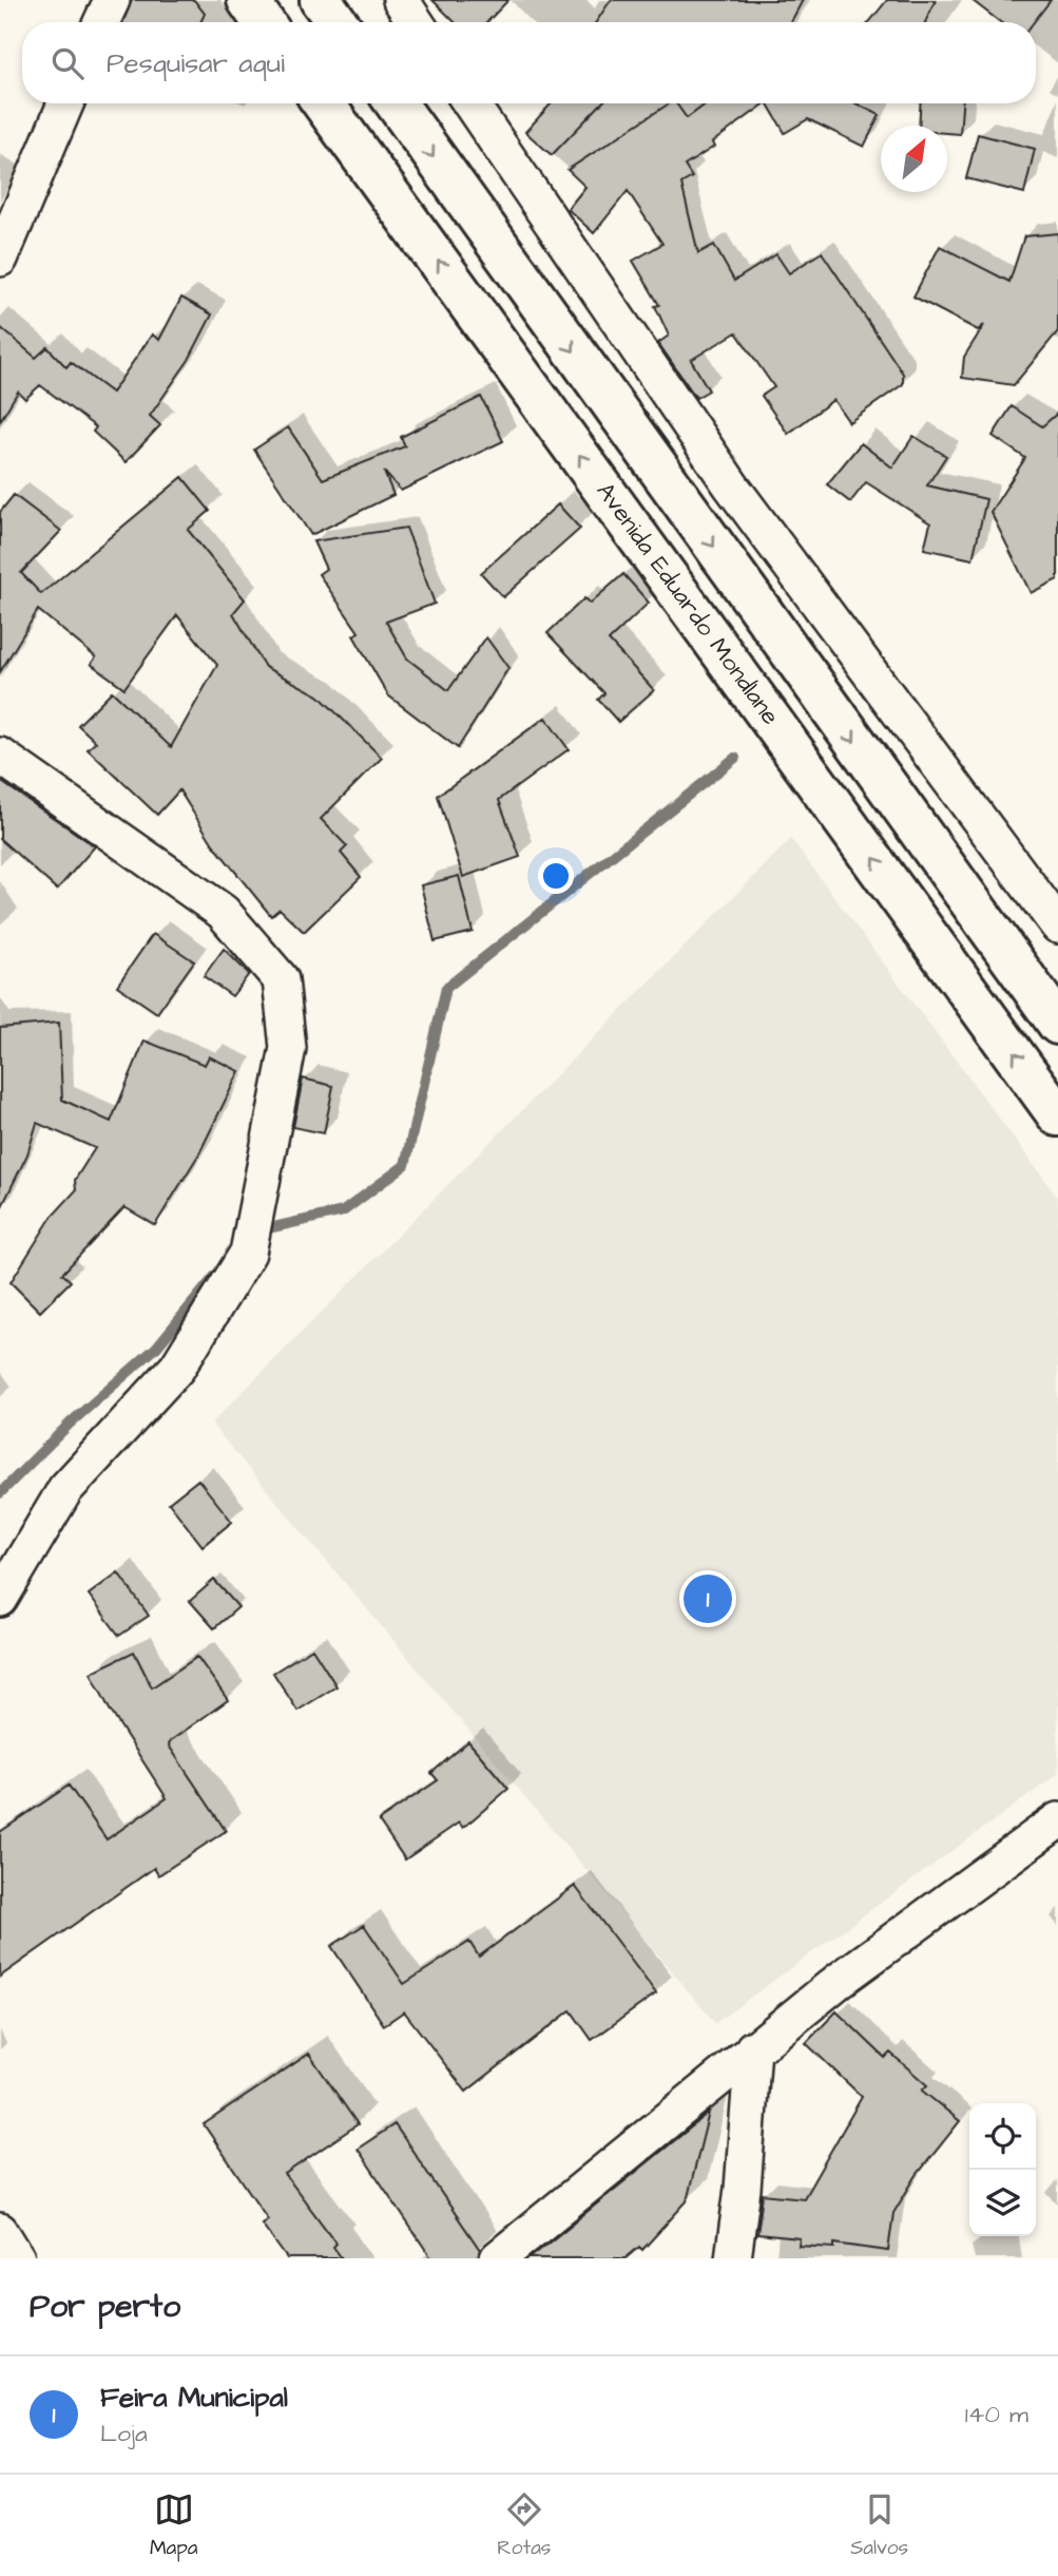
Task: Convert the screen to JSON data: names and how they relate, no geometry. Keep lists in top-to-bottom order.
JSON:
{
  "streets": {
    "main road": ["Avenida Eduardo Mondlane"]
  },
  "north": "top right",
  "page": {
    "search": "Pesquisar aqui",
    "pins": "1",
    "heading": "Por perto",
    "list": [
      {
        "mark": "1",
        "name": "Feira Municipal",
        "note": "Loja",
        "value": "140 m"
      }
    ],
    "nav": ["Mapa", "Rotas", "Salvos"]
  }
}
